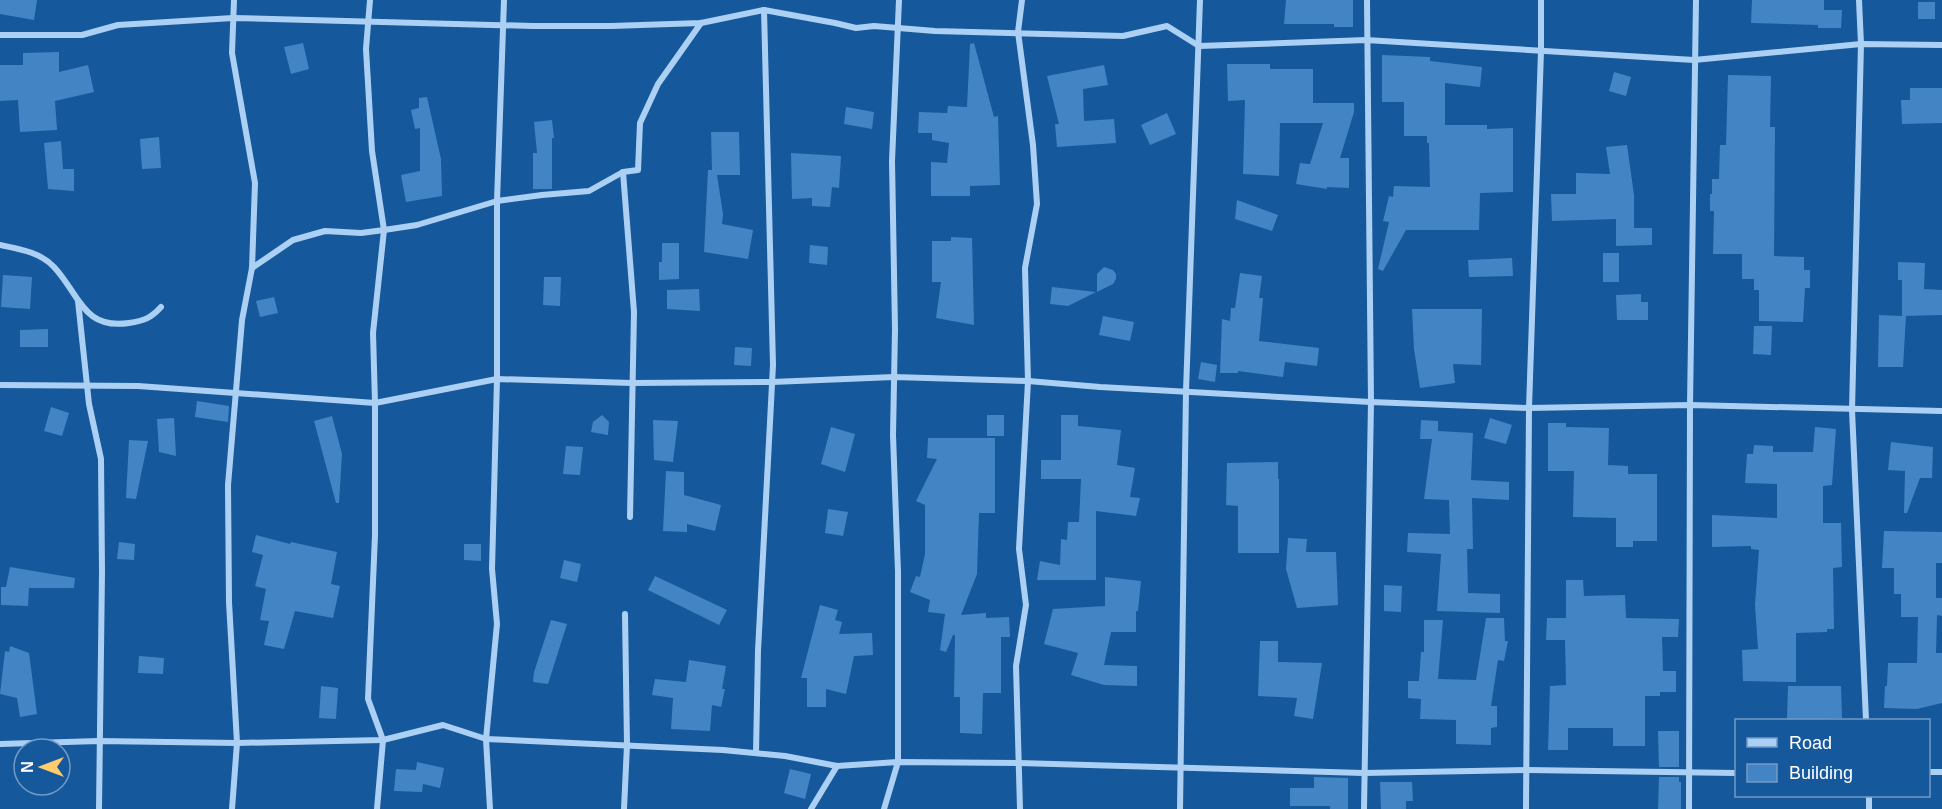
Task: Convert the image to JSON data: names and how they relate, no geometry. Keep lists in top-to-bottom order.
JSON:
{
  "legend": ["Road", "Building"],
  "north": "left"
}
